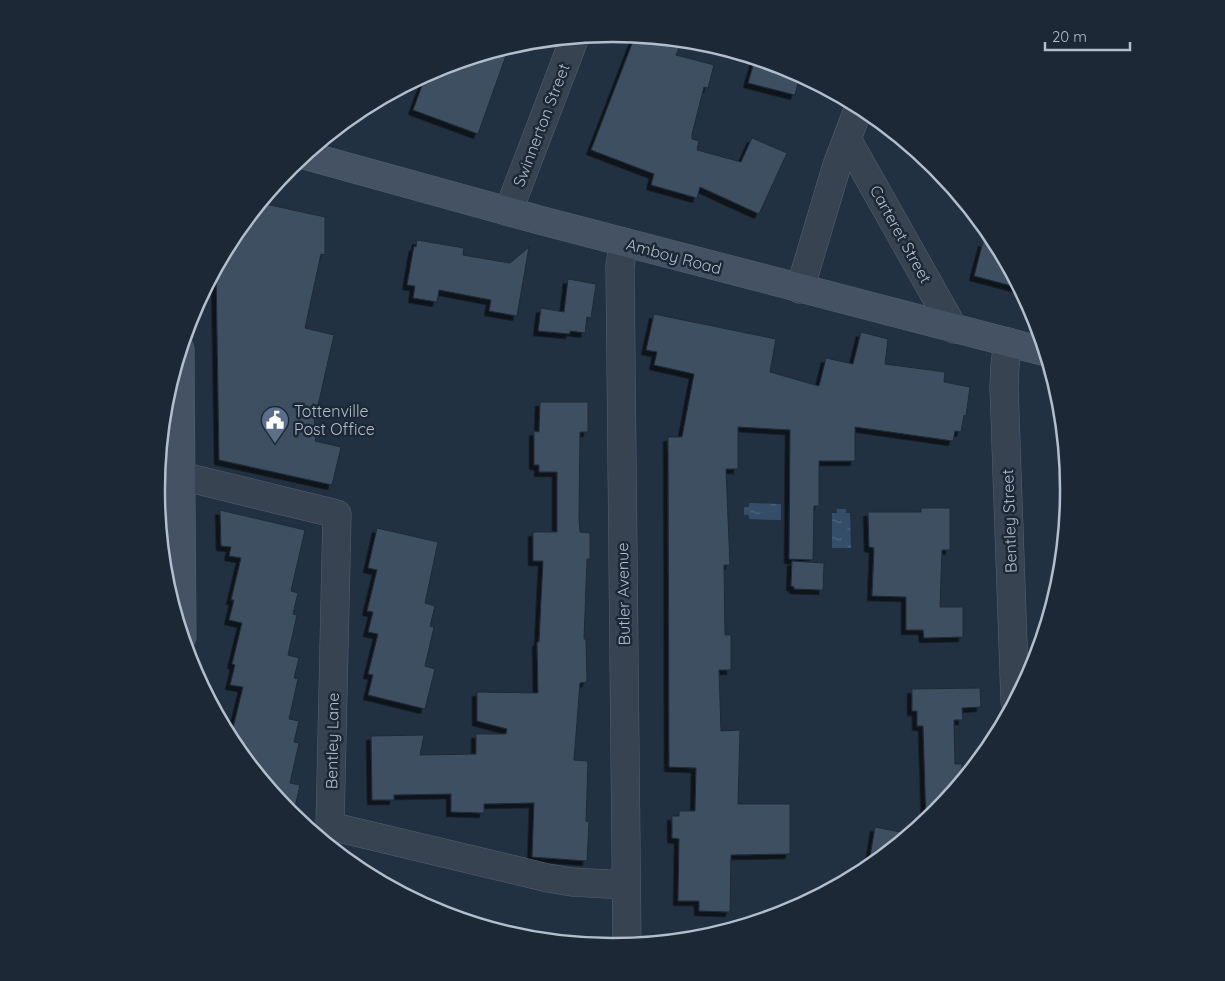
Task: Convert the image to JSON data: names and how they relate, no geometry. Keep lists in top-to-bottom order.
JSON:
{
  "streets": {
    "street": [
      "Swinnerton Street",
      "Carteret Street",
      "Amboy Road",
      "Bentley Street",
      "Butler Avenue",
      "Bentley Lane"
    ]
  },
  "crossings": [
    ["Swinnerton Street", "Amboy Road"],
    ["Carteret Street", "Amboy Road"],
    ["Amboy Road", "Bentley Street"],
    ["Amboy Road", "Butler Avenue"],
    ["Butler Avenue", "Bentley Lane"]
  ],
  "places": {
    "public building": ["Tottenville Post Office"]
  },
  "scale_bar": "20 m"
}
